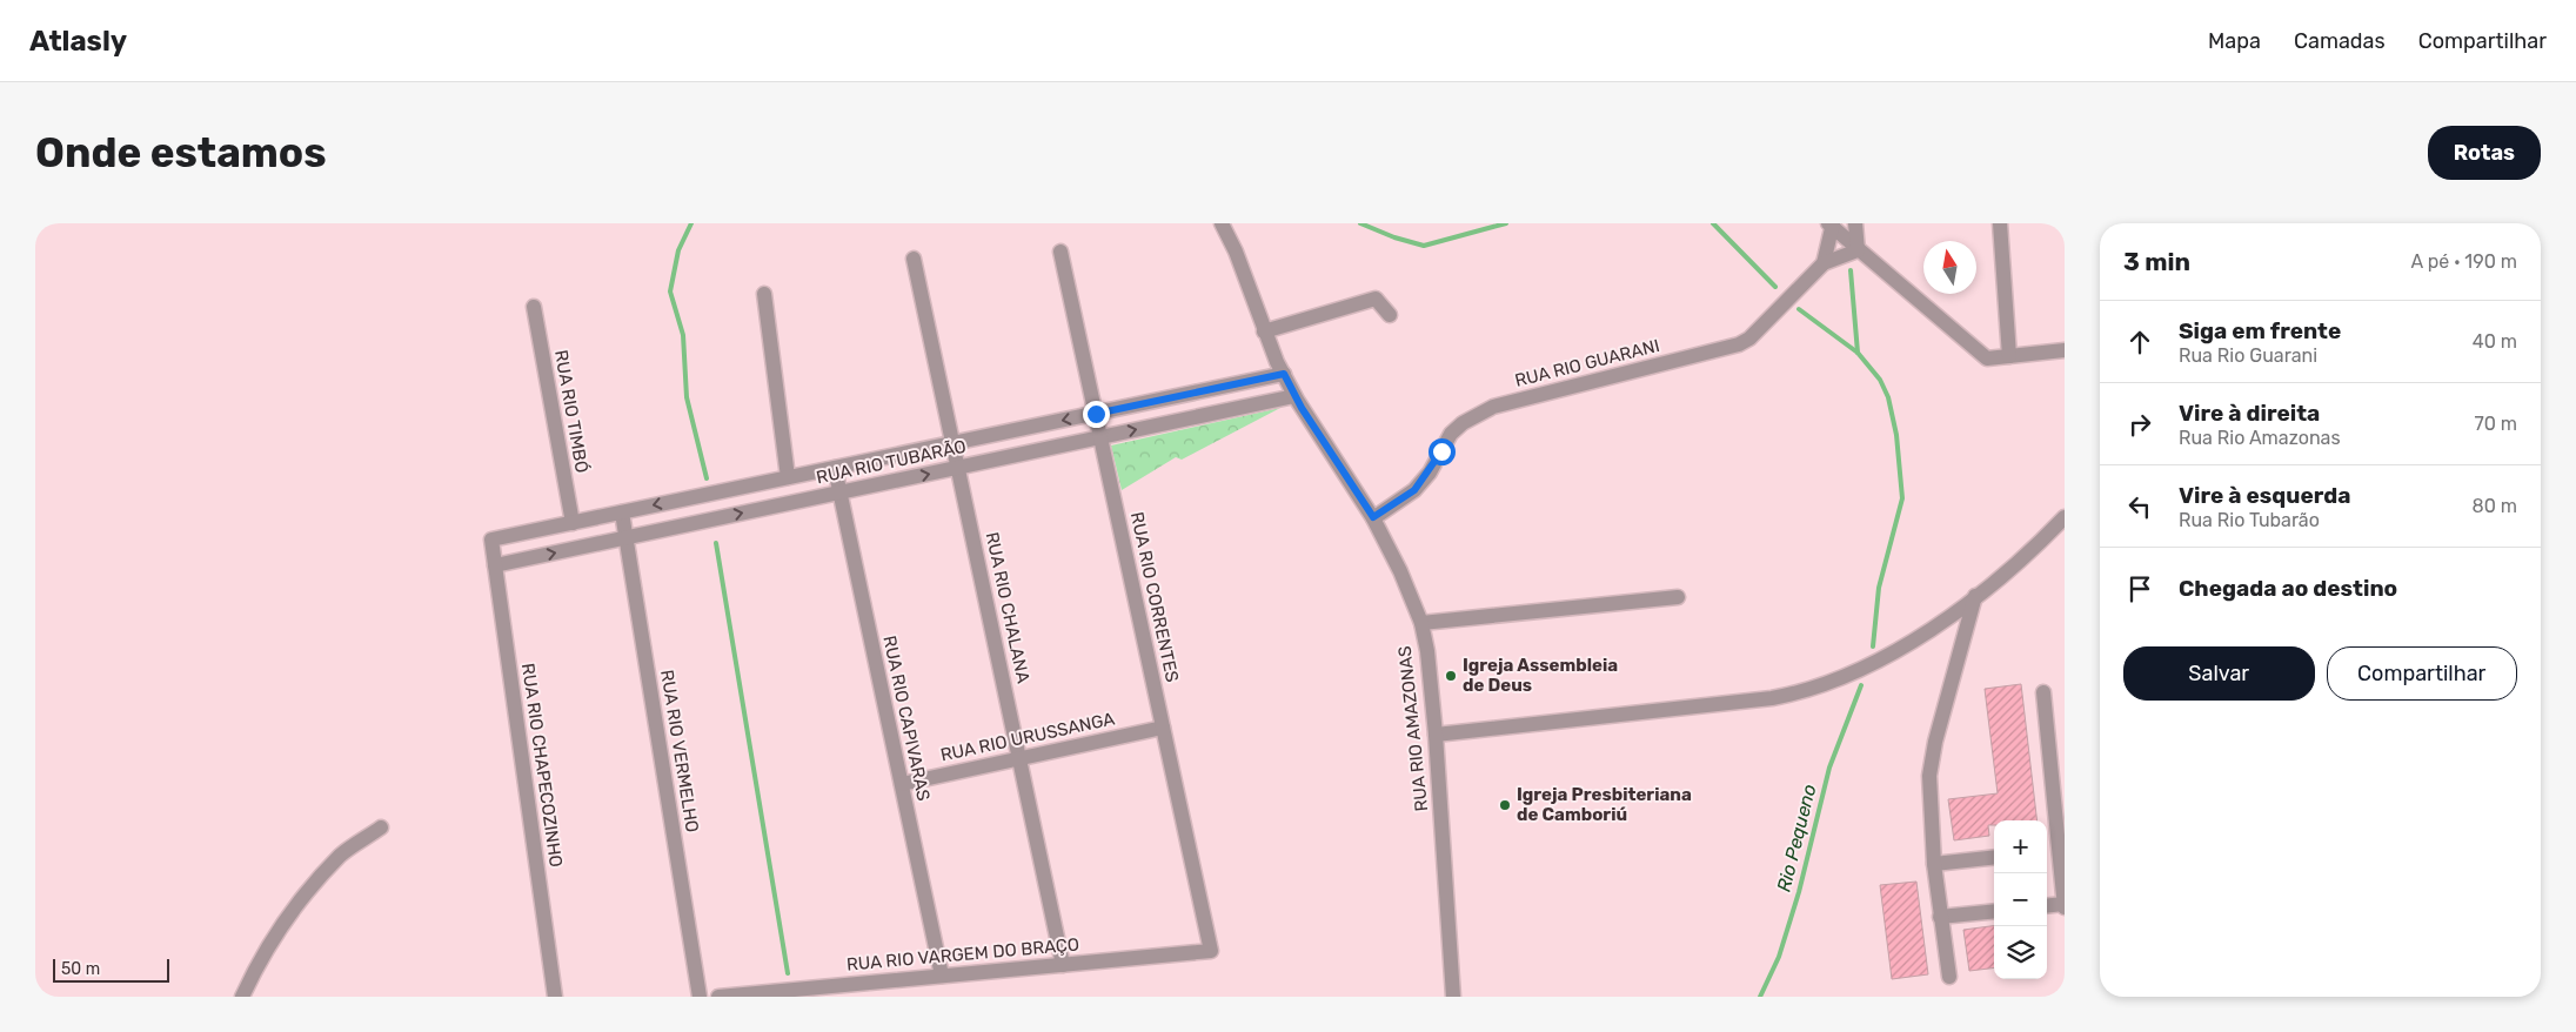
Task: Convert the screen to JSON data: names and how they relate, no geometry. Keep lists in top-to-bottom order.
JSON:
{
  "streets": {
    "street": [
      "RUA RIO GUARANI",
      "RUA RIO TIMBÓ",
      "RUA RIO TUBARÃO",
      "RUA RIO CORRENTES",
      "RUA RIO CHALANA",
      "RUA RIO CAPIVARAS",
      "RUA RIO AMAZONAS",
      "RUA RIO URUSSANGA",
      "RUA RIO VERMELHO",
      "RUA RIO CHAPECOZINHO",
      "RUA RIO VARGEM DO BRAÇO"
    ]
  },
  "crossings": [
    ["RUA RIO GUARANI", "RUA RIO AMAZONAS"],
    ["RUA RIO TIMBÓ", "RUA RIO TUBARÃO"],
    ["RUA RIO TUBARÃO", "RUA RIO CORRENTES"],
    ["RUA RIO TUBARÃO", "RUA RIO CHALANA"],
    ["RUA RIO TUBARÃO", "RUA RIO CAPIVARAS"],
    ["RUA RIO TUBARÃO", "RUA RIO AMAZONAS"],
    ["RUA RIO TUBARÃO", "RUA RIO VERMELHO"],
    ["RUA RIO TUBARÃO", "RUA RIO CHAPECOZINHO"],
    ["RUA RIO CORRENTES", "RUA RIO URUSSANGA"],
    ["RUA RIO CORRENTES", "RUA RIO VARGEM DO BRAÇO"],
    ["RUA RIO CHALANA", "RUA RIO URUSSANGA"],
    ["RUA RIO CHALANA", "RUA RIO VARGEM DO BRAÇO"],
    ["RUA RIO CAPIVARAS", "RUA RIO URUSSANGA"],
    ["RUA RIO CAPIVARAS", "RUA RIO VARGEM DO BRAÇO"]
  ],
  "water": ["Rio Pequeno"],
  "places": ["Igreja Assembleia de Deus", "Igreja Presbiteriana de Camboriú"],
  "scale_bar": "50 m",
  "north": "top",
  "page": {
    "header": "Atlasly",
    "nav": ["Mapa", "Camadas", "Compartilhar"],
    "buttons": [
      "Rotas",
      ["Salvar", "Compartilhar"]
    ],
    "title": "Onde estamos",
    "heading": ["3 min", "A pé · 190 m"],
    "list": [
      ["Siga em frente", "Rua Rio Guarani", "40 m"],
      ["Vire à direita", "Rua Rio Amazonas", "70 m"],
      ["Vire à esquerda", "Rua Rio Tubarão", "80 m"],
      "Chegada ao destino"
    ],
    "map_buttons": ["+", "−"],
    "scale": "50 m"
  }
}
